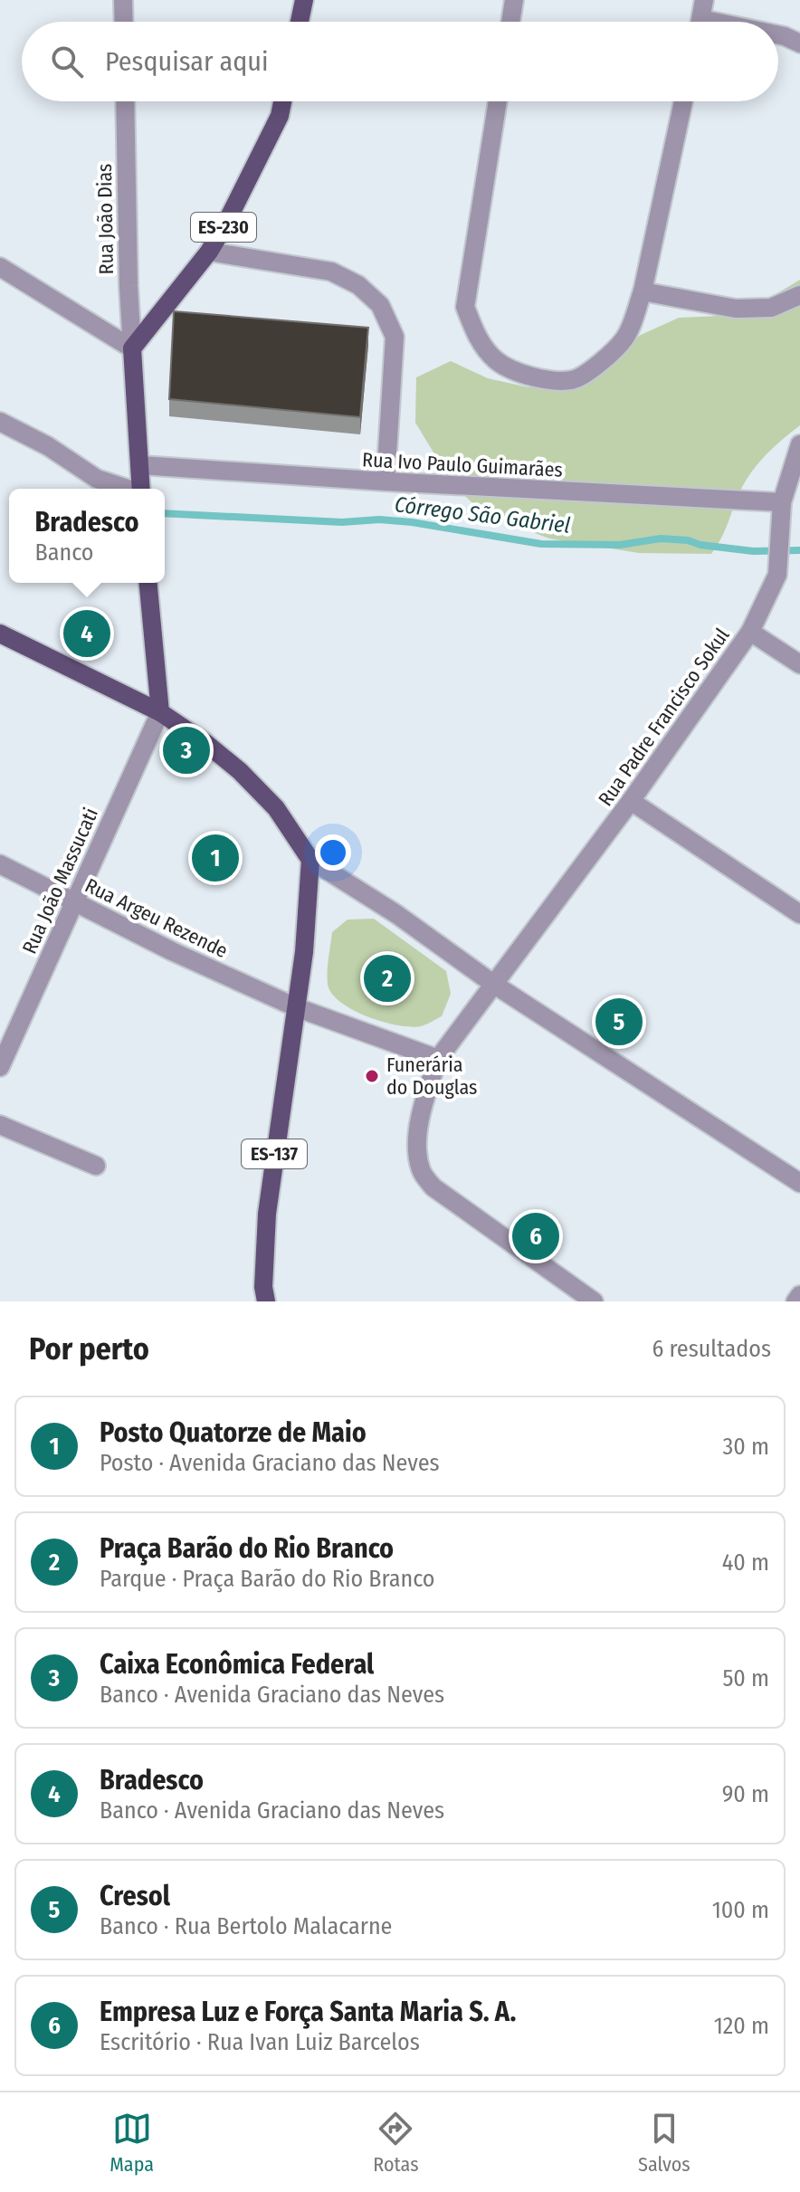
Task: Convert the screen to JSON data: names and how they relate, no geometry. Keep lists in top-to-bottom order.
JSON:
{
  "streets": {
    "main road": ["ES-230", "ES-137"],
    "street": [
      "Rua João Dias",
      "Rua Ivo Paulo Guimarães",
      "Rua Padre Francisco Sokul",
      "Rua João Massucati",
      "Rua Argeu Rezende"
    ]
  },
  "crossings": [
    ["Rua João Dias", "ES-230"],
    ["Rua Ivo Paulo Guimarães", "Rua Padre Francisco Sokul"],
    ["Rua Padre Francisco Sokul", "Rua Argeu Rezende"],
    ["Rua João Massucati", "Rua Argeu Rezende"],
    ["Rua Argeu Rezende", "ES-137"]
  ],
  "water": ["Córrego São Gabriel"],
  "places": ["Funerária do Douglas"],
  "page": {
    "search": "Pesquisar aqui",
    "popup": ["Bradesco", "Banco"],
    "pins": [
      "4",
      "3",
      "1",
      "2",
      "5",
      "6"
    ],
    "heading": ["Por perto", "6 resultados"],
    "list": [
      {
        "mark": "1",
        "name": "Posto Quatorze de Maio",
        "note": "Posto · Avenida Graciano das Neves",
        "value": "30 m"
      },
      {
        "mark": "2",
        "name": "Praça Barão do Rio Branco",
        "note": "Parque · Praça Barão do Rio Branco",
        "value": "40 m"
      },
      {
        "mark": "3",
        "name": "Caixa Econômica Federal",
        "note": "Banco · Avenida Graciano das Neves",
        "value": "50 m"
      },
      {
        "mark": "4",
        "name": "Bradesco",
        "note": "Banco · Avenida Graciano das Neves",
        "value": "90 m"
      },
      {
        "mark": "5",
        "name": "Cresol",
        "note": "Banco · Rua Bertolo Malacarne",
        "value": "100 m"
      },
      {
        "mark": "6",
        "name": "Empresa Luz e Força Santa Maria S. A.",
        "note": "Escritório · Rua Ivan Luiz Barcelos",
        "value": "120 m"
      }
    ],
    "nav": ["Mapa", "Rotas", "Salvos"]
  }
}
